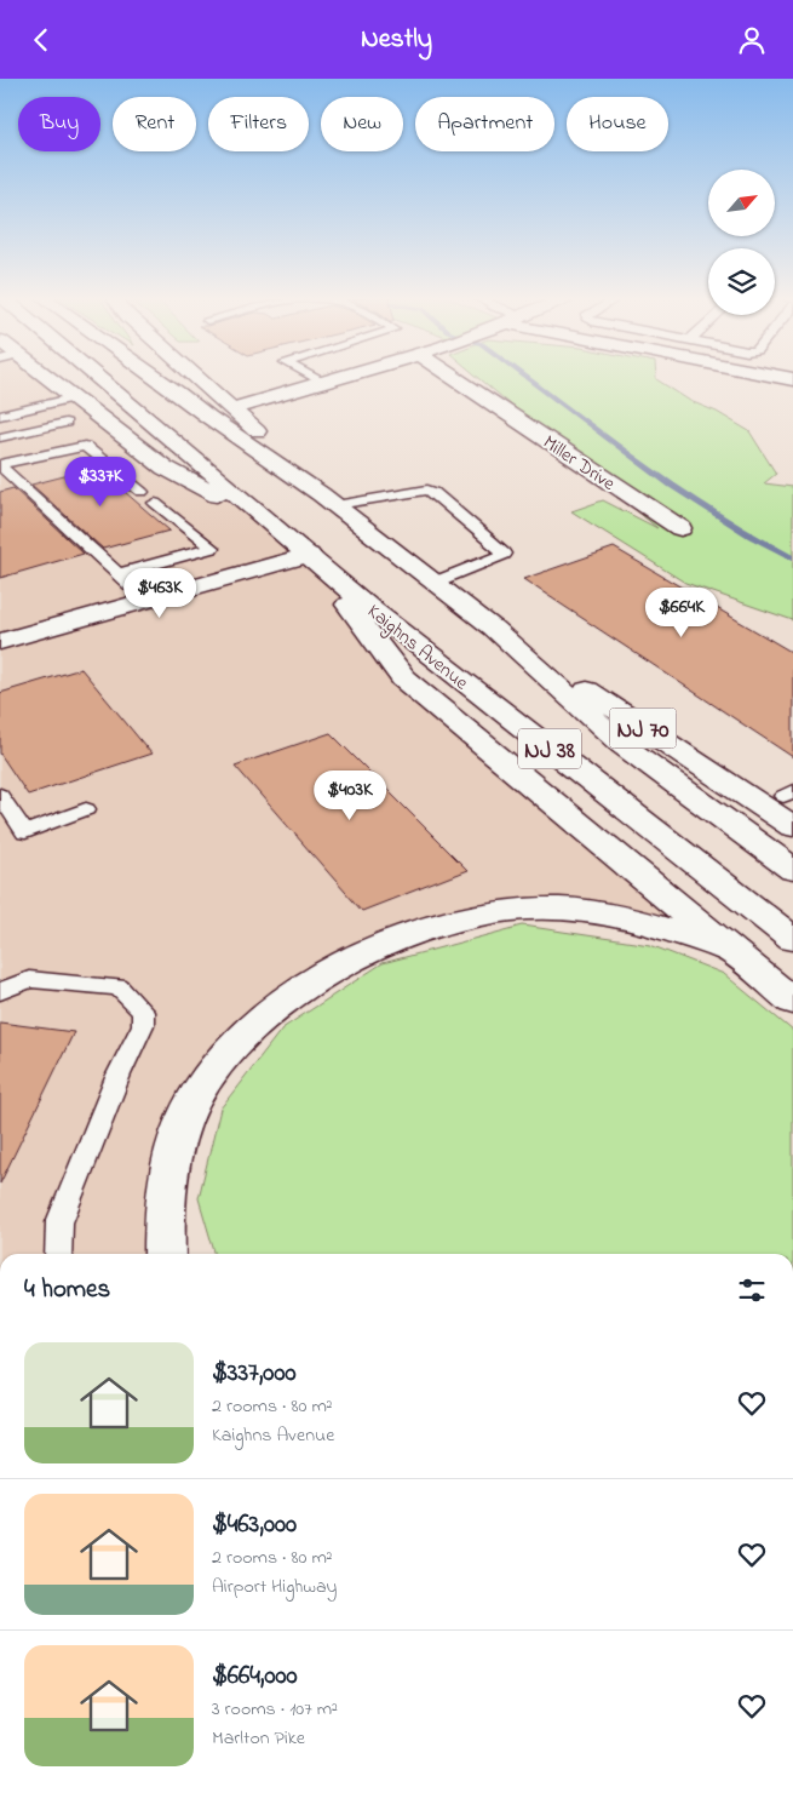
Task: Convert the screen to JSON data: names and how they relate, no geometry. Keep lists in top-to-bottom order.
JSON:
{
  "streets": {
    "main road": [
      "Miller Drive",
      "Kaighns Avenue",
      "NJ 70",
      "NJ 38"
    ]
  },
  "crossings": [
    ["NJ 70", "NJ 38"]
  ],
  "north": "top right",
  "page": {
    "header": "Nestly",
    "chip": [
      "Buy",
      "Rent",
      "Filters",
      "New",
      "Apartment",
      "House"
    ],
    "price": [
      "$337K",
      "$463K",
      "$664K",
      "$403K"
    ],
    "heading": "4 homes",
    "list": [
      {
        "name": "$337,000",
        "note": "2 rooms · 80 m² · Kaighns Avenue"
      },
      {
        "name": "$463,000",
        "note": "2 rooms · 80 m² · Airport Highway"
      },
      {
        "name": "$664,000",
        "note": "3 rooms · 107 m² · Marlton Pike"
      }
    ]
  }
}
